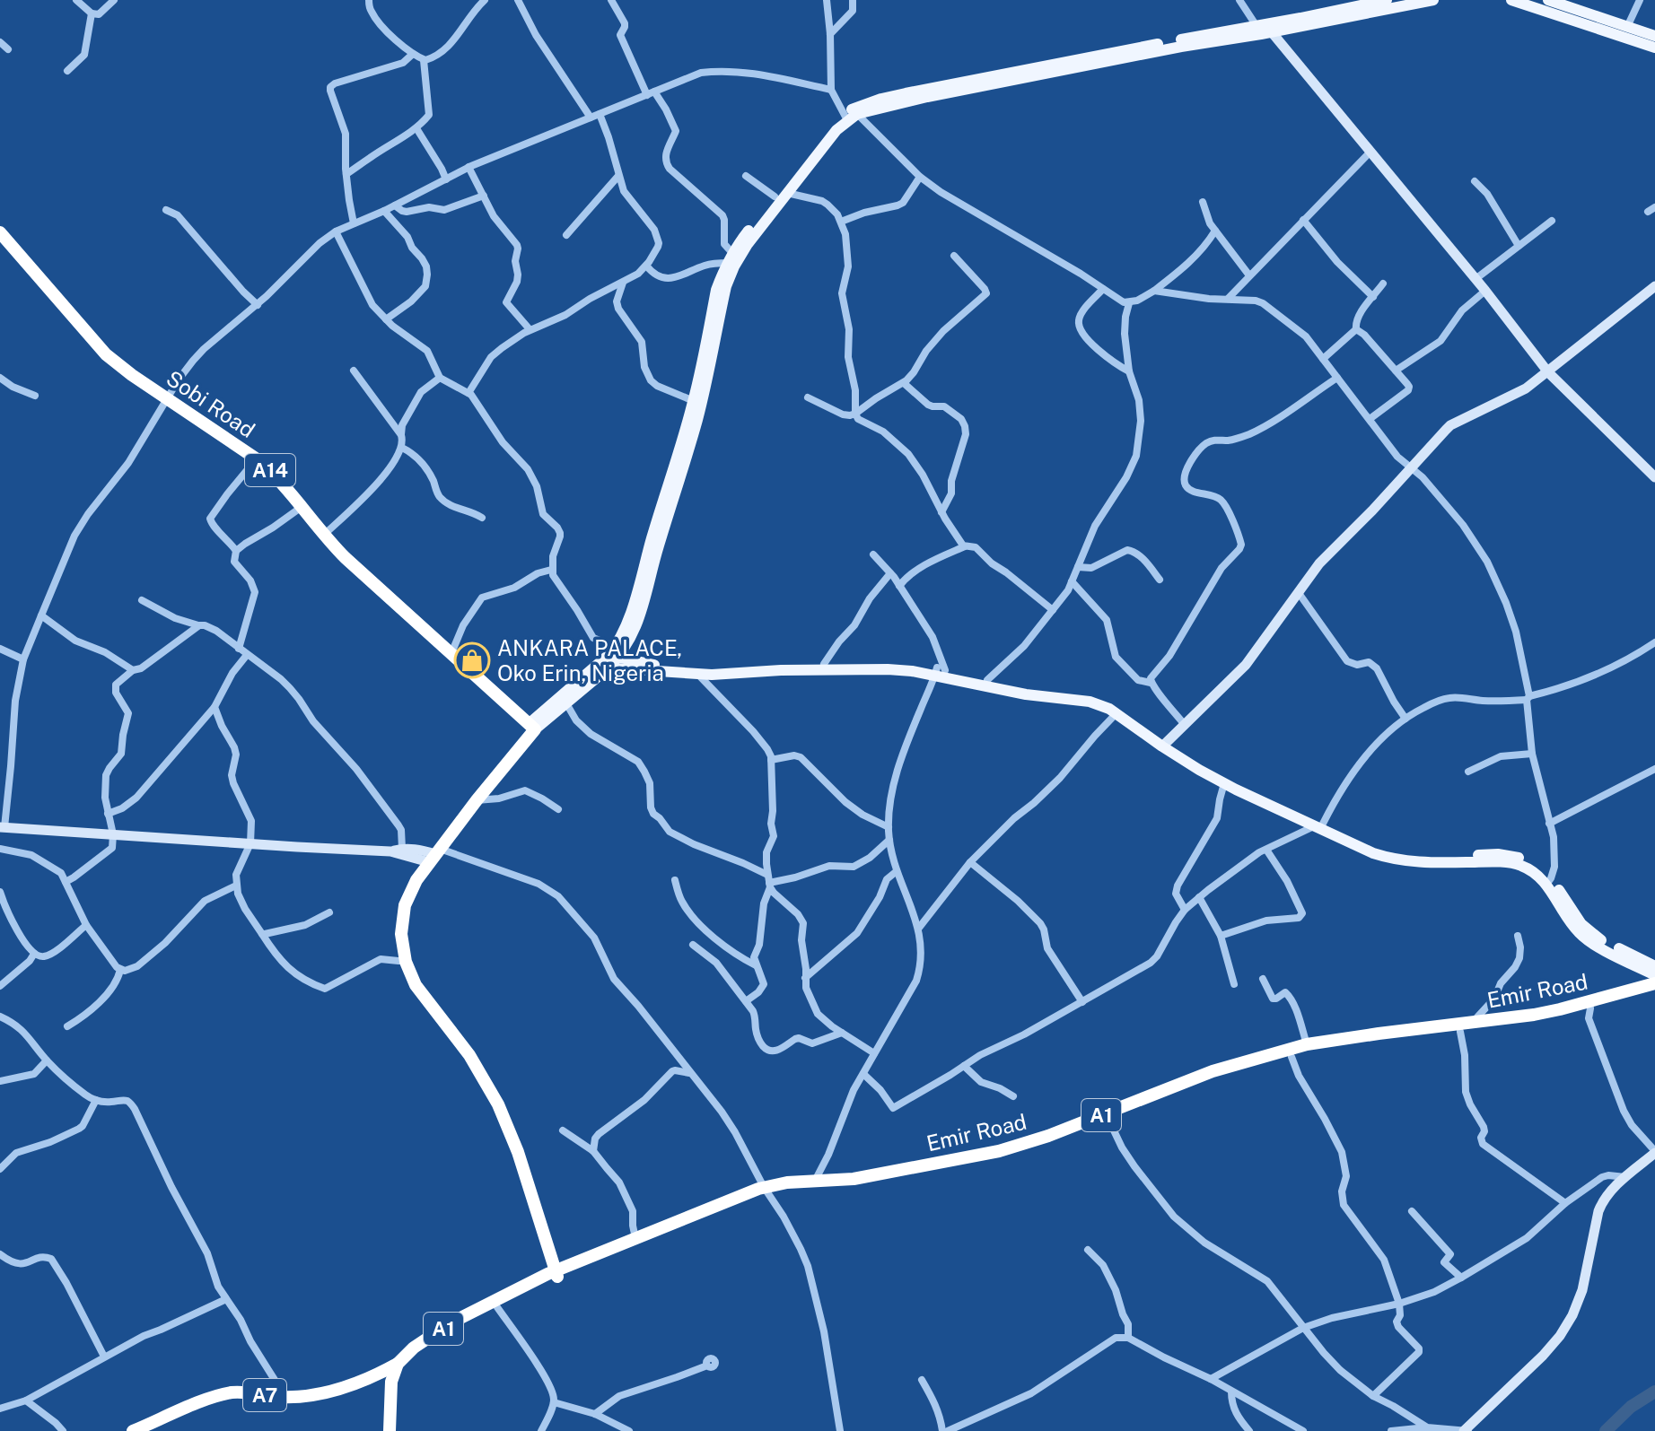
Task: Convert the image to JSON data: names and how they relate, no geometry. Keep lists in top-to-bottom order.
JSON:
{
  "streets": {
    "highway": [
      "Sobi Road",
      "A14",
      "Emir Road",
      "A1",
      "A7"
    ]
  },
  "crossings": [
    ["Emir Road", "A1"],
    ["Emir Road", "A7"],
    ["A1", "A7"]
  ],
  "places": {
    "shop": ["ANKARA PALACE, Oko Erin, Nigeria"]
  }
}
